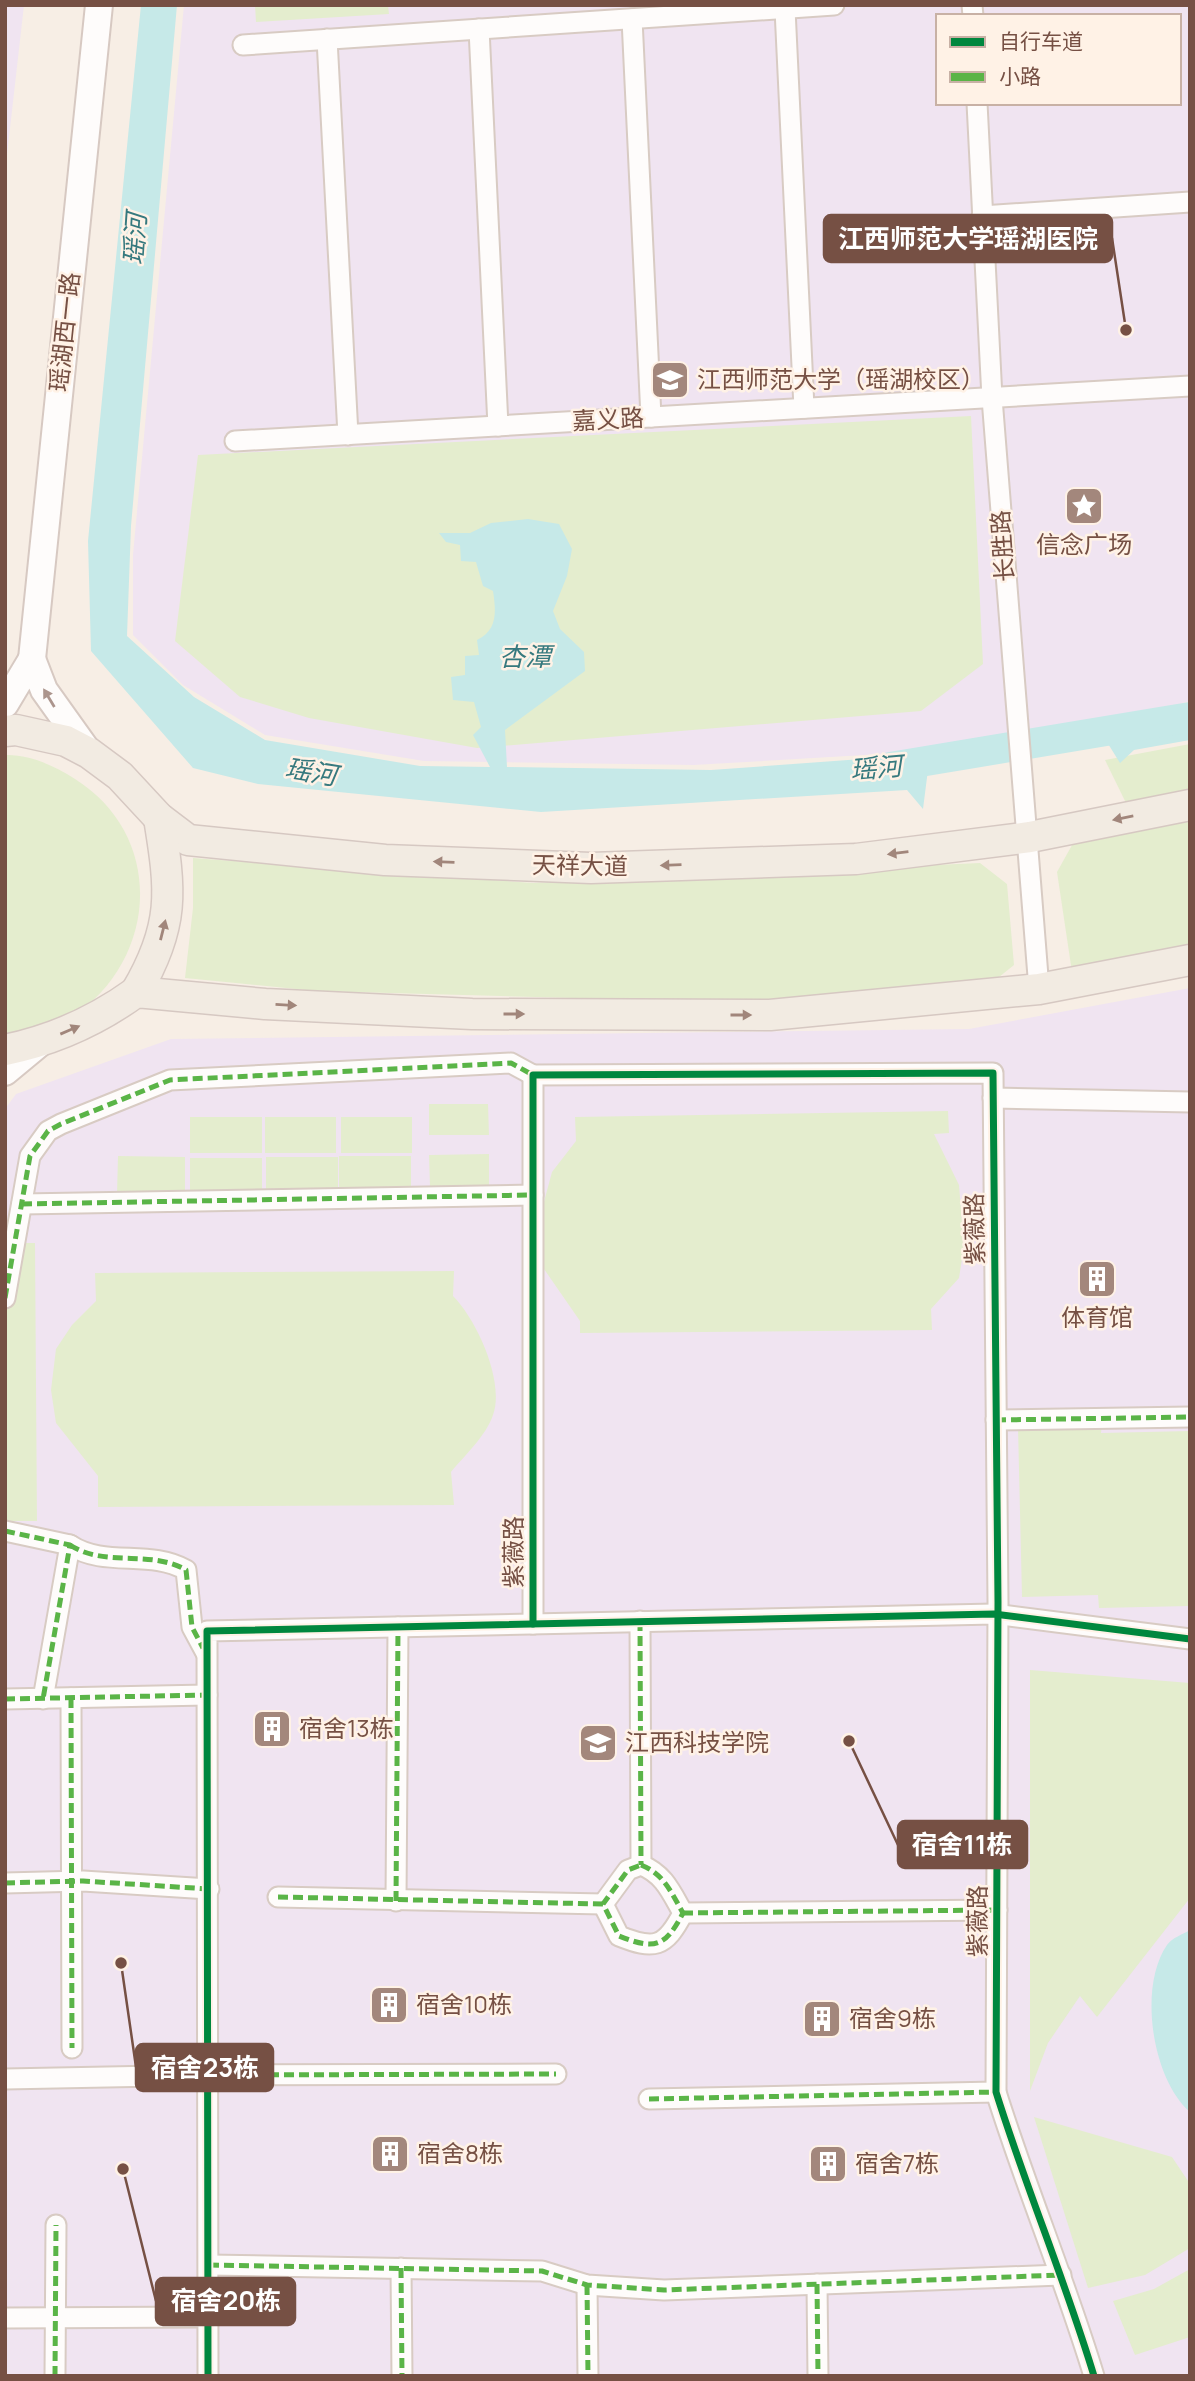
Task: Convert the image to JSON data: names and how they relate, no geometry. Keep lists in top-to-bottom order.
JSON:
{
  "streets": {
    "main road": ["天祥大道"],
    "street": [
      "瑶湖西一路",
      "嘉义路",
      "长胜路",
      "紫薇路"
    ]
  },
  "crossings": [
    ["嘉义路", "长胜路"],
    ["长胜路", "天祥大道"]
  ],
  "water": ["瑶河", "杏潭"],
  "places": {
    "other": [
      "江西师范大学瑶湖医院",
      "宿舍11栋",
      "宿舍23栋",
      "宿舍20栋"
    ],
    "school or university": ["江西师范大学（瑶湖校区）", "江西科技学院"],
    "place": ["信念广场"],
    "building": [
      "体育馆",
      "宿舍13栋",
      "宿舍10栋",
      "宿舍9栋",
      "宿舍8栋",
      "宿舍7栋"
    ]
  },
  "legend": ["自行车道", "小路"]
}
